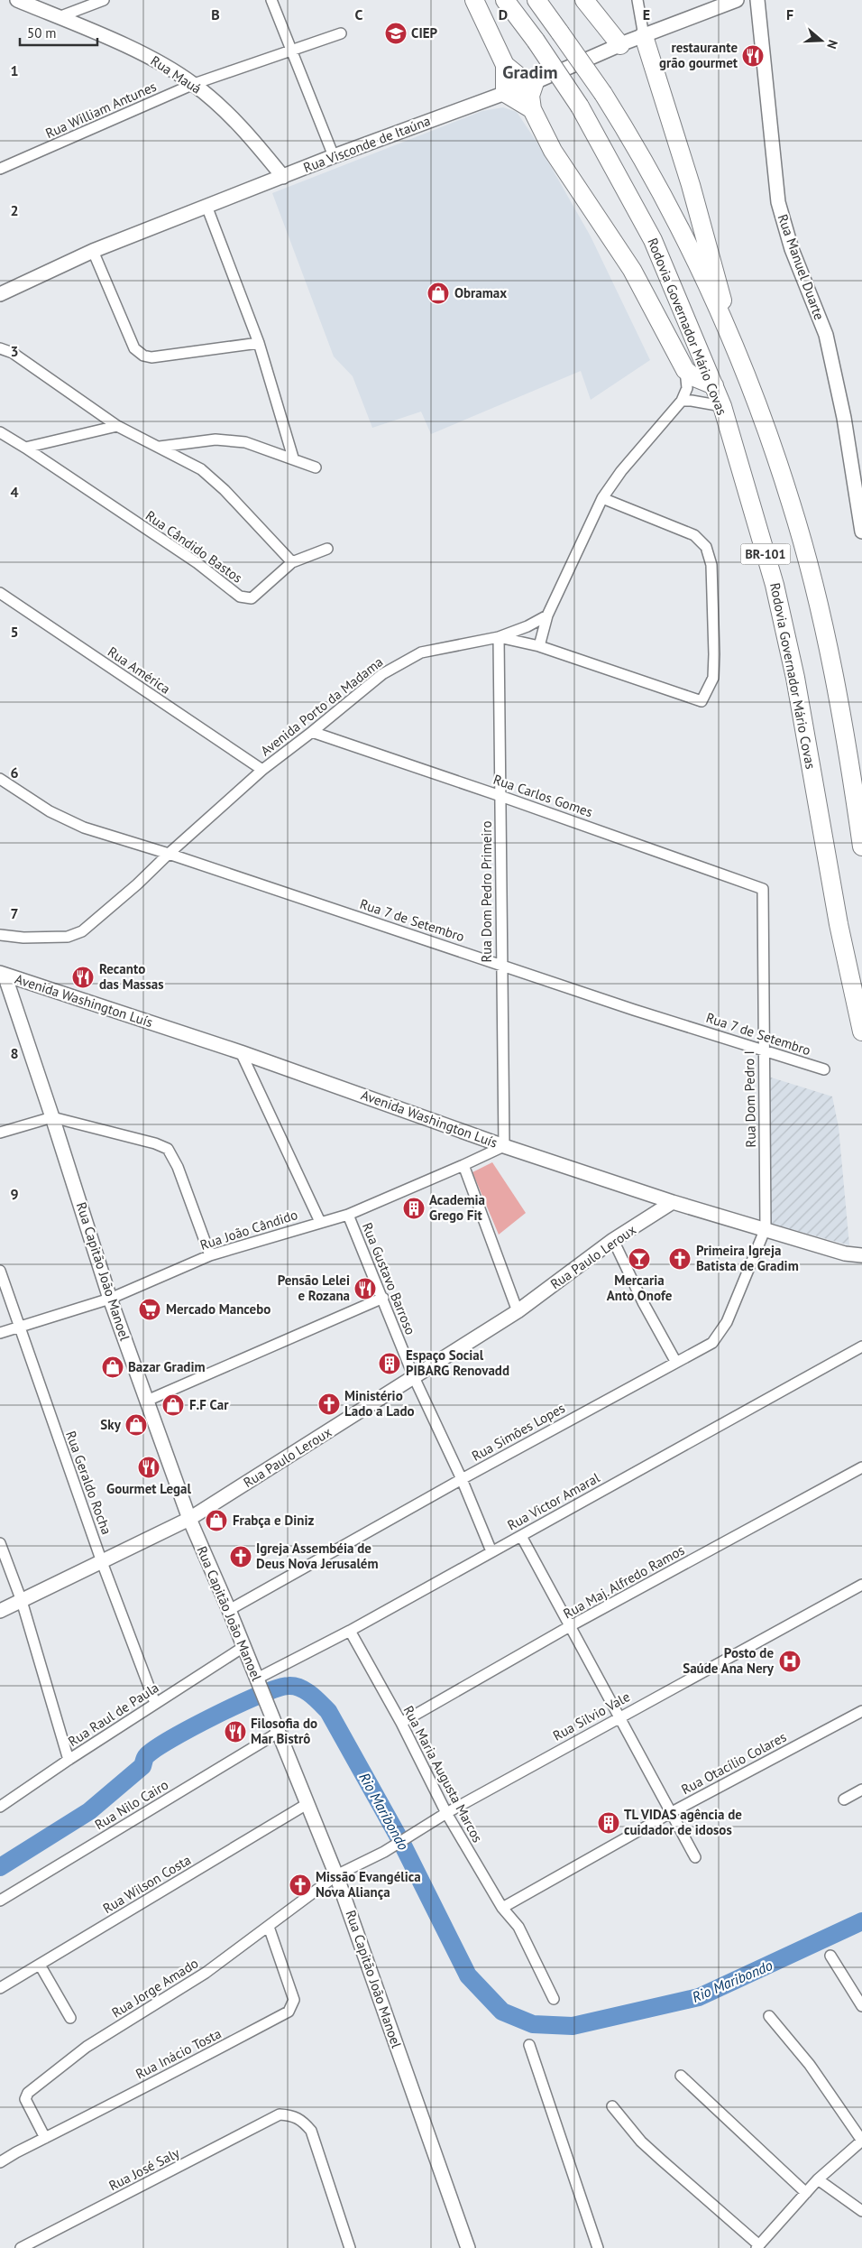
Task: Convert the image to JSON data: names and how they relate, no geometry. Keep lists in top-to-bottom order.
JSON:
{
  "streets": {
    "highway": ["Rodovia Governador Mário Covas", "BR-101"],
    "street": [
      "Rua Mauá",
      "Rua William Antunes",
      "Rua Visconde de Itaúna",
      "Rua Manuel Duarte",
      "Rua Cândido Bastos",
      "Rua América",
      "Avenida Porto da Madama",
      "Rua Carlos Gomes",
      "Rua Dom Pedro Primeiro",
      "Rua 7 de Setembro",
      "Avenida Washington Luís",
      "Rua Dom Pedro I",
      "Rua João Cândido",
      "Rua Paulo Leroux",
      "Rua Capitão João Manoel",
      "Rua Gustavo Barroso",
      "Rua Simões Lopes",
      "Rua Geraldo Rocha",
      "Rua Victor Amaral",
      "Rua Maj. Alfredo Ramos",
      "Rua Raul de Paula",
      "Rua Silvio Vale",
      "Rua Otacílio Colares",
      "Rua Maria Augusta Marcos",
      "Rua Nilo Cairo",
      "Rua Wilson Costa",
      "Rua Jorge Amado",
      "Rua Inácio Tosta",
      "Rua José Saly"
    ]
  },
  "crossings": [
    ["Rua Mauá", "Rua William Antunes"],
    ["Rua Mauá", "Rua Visconde de Itaúna"],
    ["Rua América", "Avenida Porto da Madama"],
    ["Avenida Porto da Madama", "Rua Carlos Gomes"],
    ["Avenida Porto da Madama", "Rua Dom Pedro Primeiro"],
    ["Avenida Porto da Madama", "Rua 7 de Setembro"],
    ["Rua Carlos Gomes", "Rua Dom Pedro Primeiro"],
    ["Rua Carlos Gomes", "Rua Dom Pedro I"],
    ["Rua Dom Pedro Primeiro", "Rua 7 de Setembro"],
    ["Rua Dom Pedro Primeiro", "Avenida Washington Luís"],
    ["Rua Dom Pedro Primeiro", "Rua João Cândido"],
    ["Rua 7 de Setembro", "Rua Dom Pedro I"],
    ["Avenida Washington Luís", "Rua Dom Pedro I"],
    ["Avenida Washington Luís", "Rua João Cândido"],
    ["Avenida Washington Luís", "Rua Paulo Leroux"],
    ["Avenida Washington Luís", "Rua Capitão João Manoel"],
    ["Avenida Washington Luís", "Rua Simões Lopes"],
    ["Rua Dom Pedro I", "Rua Simões Lopes"],
    ["Rua João Cândido", "Rua Capitão João Manoel"],
    ["Rua João Cândido", "Rua Gustavo Barroso"],
    ["Rua João Cândido", "Rua Geraldo Rocha"],
    ["Rua Paulo Leroux", "Rua Capitão João Manoel"],
    ["Rua Paulo Leroux", "Rua Gustavo Barroso"],
    ["Rua Paulo Leroux", "Rua Geraldo Rocha"],
    ["Rua Capitão João Manoel", "Rua Simões Lopes"],
    ["Rua Capitão João Manoel", "Rua Victor Amaral"],
    ["Rua Capitão João Manoel", "Rua Raul de Paula"],
    ["Rua Capitão João Manoel", "Rua Silvio Vale"],
    ["Rua Capitão João Manoel", "Rua Nilo Cairo"],
    ["Rua Capitão João Manoel", "Rua Wilson Costa"],
    ["Rua Capitão João Manoel", "Rua Jorge Amado"],
    ["Rua Gustavo Barroso", "Rua Simões Lopes"],
    ["Rua Gustavo Barroso", "Rua Victor Amaral"],
    ["Rua Geraldo Rocha", "Rua Raul de Paula"],
    ["Rua Victor Amaral", "Rua Maria Augusta Marcos"],
    ["Rua Maj. Alfredo Ramos", "Rua Maria Augusta Marcos"],
    ["Rua Silvio Vale", "Rua Maria Augusta Marcos"],
    ["Rua Silvio Vale", "Rua Jorge Amado"],
    ["Rua Otacílio Colares", "Rua Maria Augusta Marcos"],
    ["Rua Jorge Amado", "Rua Inácio Tosta"]
  ],
  "districts": ["Gradim"],
  "water": ["Rio Maribondo"],
  "places": {
    "school or university": ["CIEP"],
    "restaurant": [
      "restaurante grão gourmet",
      "Recanto das Massas",
      "Pensão Lelei e Rozana",
      "Gourmet Legal",
      "Filosofia do Mar Bistrô"
    ],
    "shop": [
      "Obramax",
      "Bazar Gradim",
      "F.F Car",
      "Sky",
      "Frabça e Diniz"
    ],
    "building": ["Academia Grego Fit", "Espaço Social PIBARG Renovadd", "TL VIDAS agência de cuidador de idosos"],
    "bar": ["Mercaria Anto Onofe"],
    "church": [
      "Primeira Igreja Batista de Gradim",
      "Ministério Lado a Lado",
      "Igreja Assembéia de Deus Nova Jerusalém",
      "Missão Evangélica Nova Aliança"
    ],
    "supermarket": ["Mercado Mancebo"],
    "hospital": ["Posto de Saúde Ana Nery"]
  },
  "scale_bar": "50 m",
  "north": "right",
  "grid": {
    "columns": [
      "B",
      "C",
      "D",
      "E",
      "F"
    ],
    "rows": [
      "1",
      "2",
      "3",
      "4",
      "5",
      "6",
      "7",
      "8",
      "9"
    ]
  }
}
